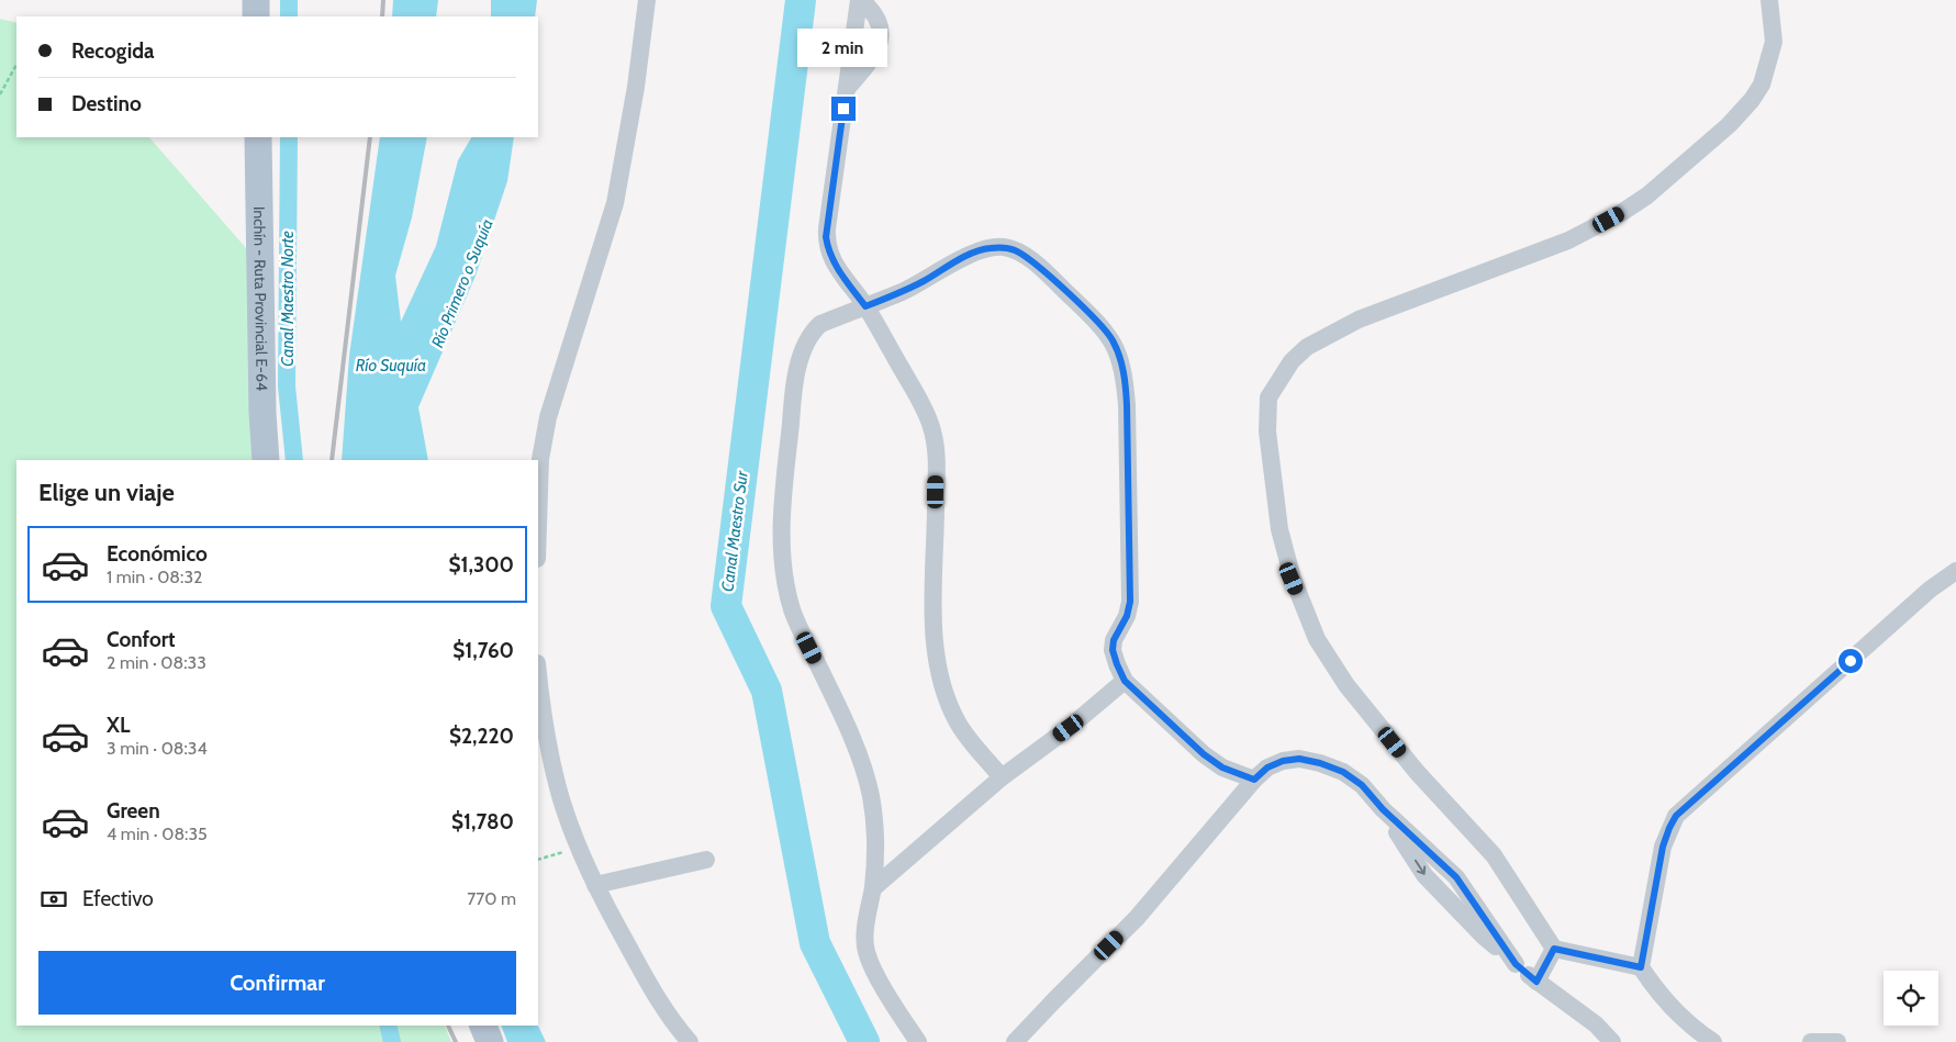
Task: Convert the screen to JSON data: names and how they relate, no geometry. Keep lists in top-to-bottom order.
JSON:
{
  "streets": {
    "main road": ["Inchín - Ruta Provincial E-64"]
  },
  "water": [
    "Río Primero o Suquía",
    "Canal Maestro Norte",
    "Río Suquía",
    "Canal Maestro Sur"
  ],
  "page": {
    "banner": ["Recogida", "Destino"],
    "bubble": "2 min",
    "heading": "Elige un viaje",
    "list": [
      {
        "name": "Económico",
        "note": "1 min · 08:32",
        "value": "$1,300"
      },
      {
        "name": "Confort",
        "note": "2 min · 08:33",
        "value": "$1,760"
      },
      {
        "name": "XL",
        "note": "3 min · 08:34",
        "value": "$2,220"
      },
      {
        "name": "Green",
        "note": "4 min · 08:35",
        "value": "$1,780"
      }
    ],
    "pay": ["Efectivo", "770 m"],
    "buttons": "Confirmar"
  }
}
